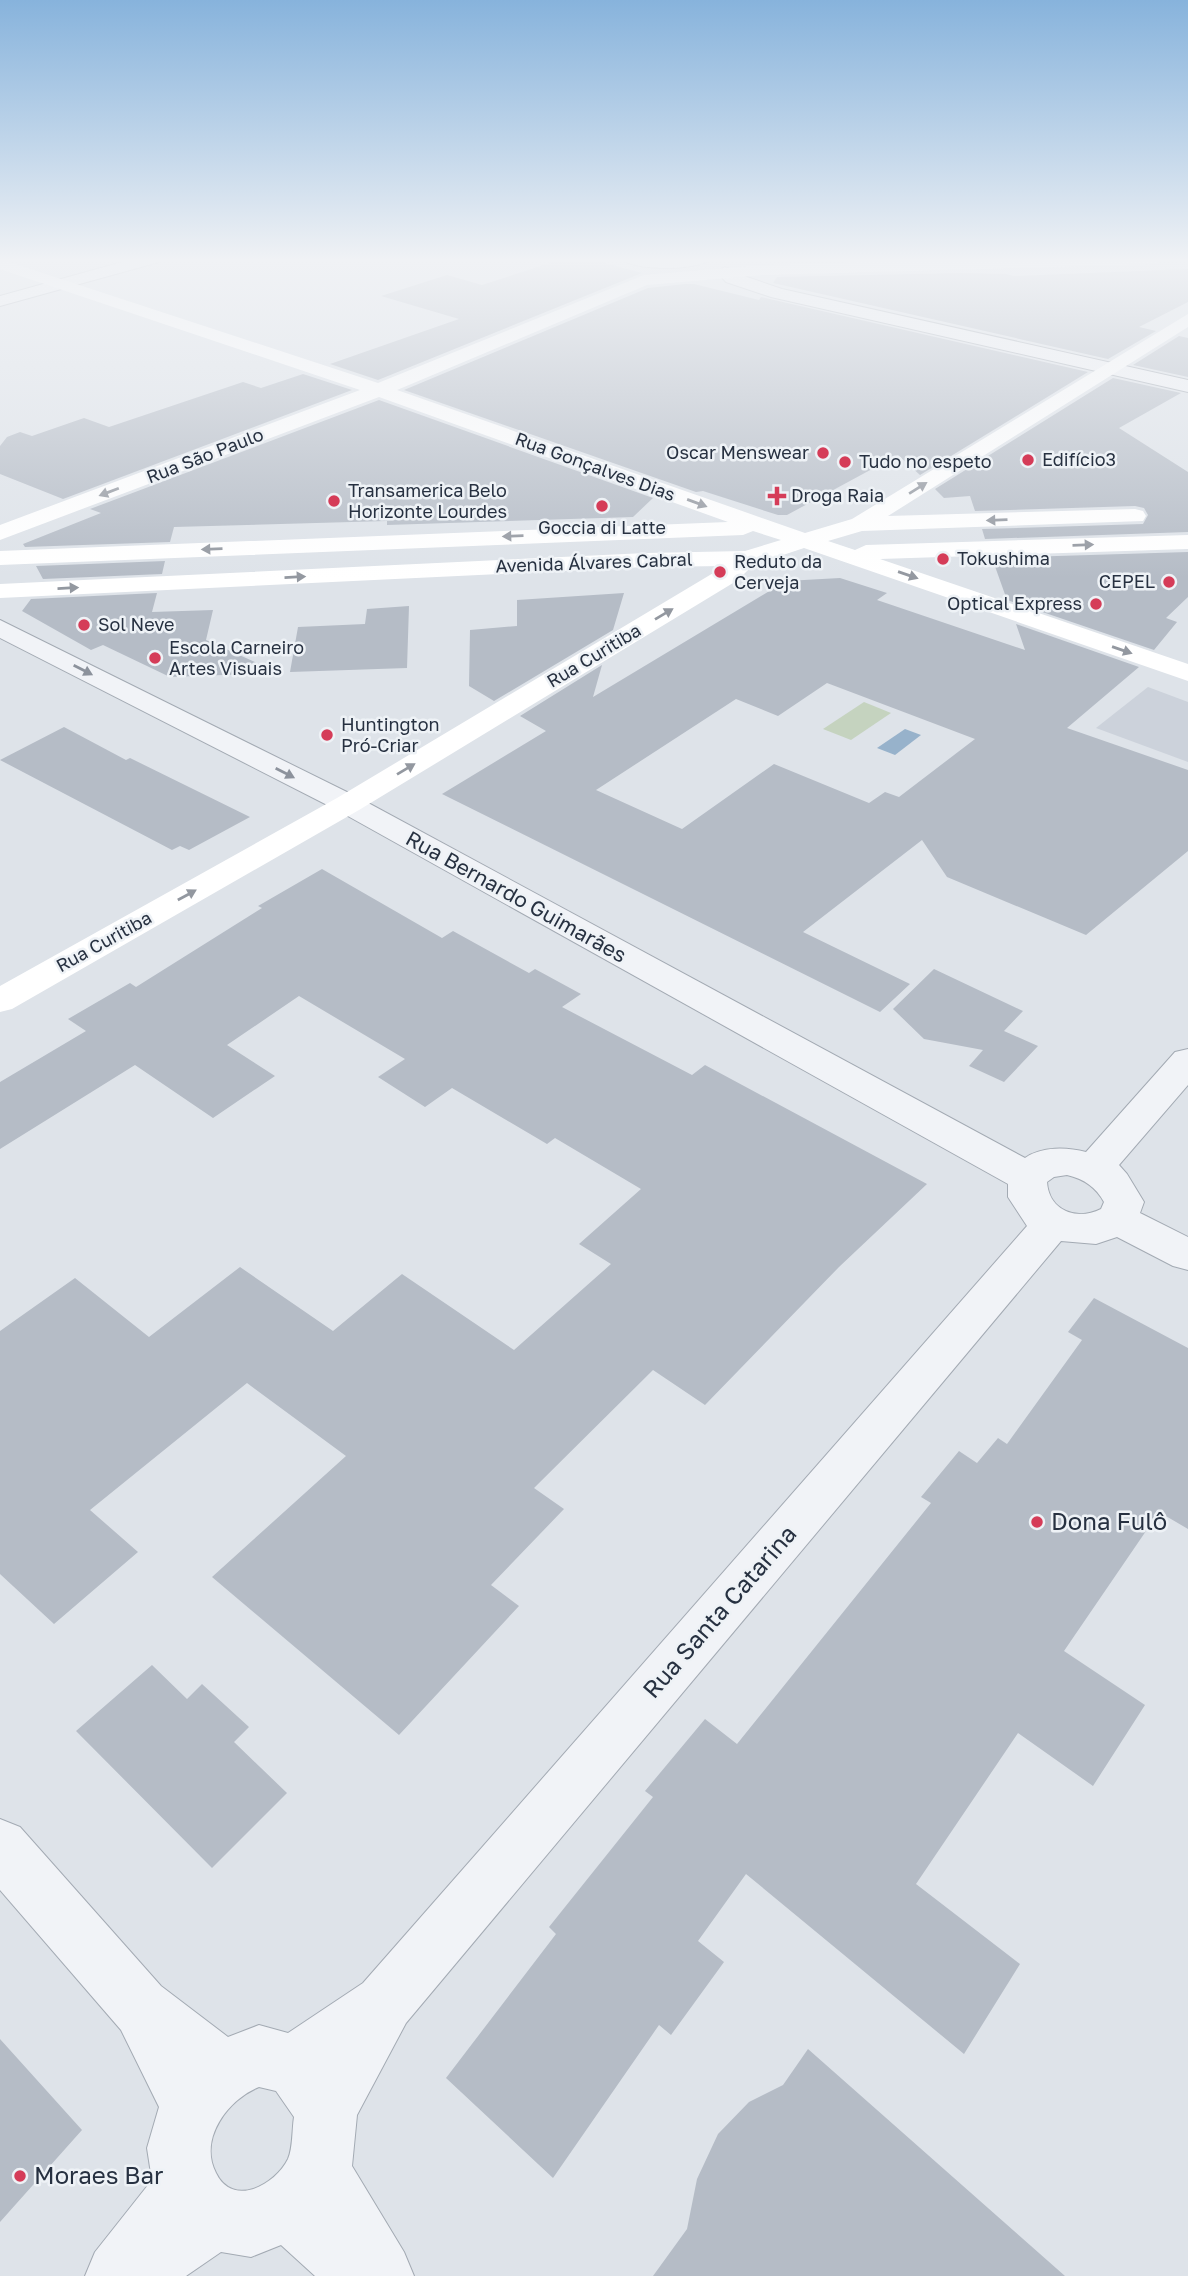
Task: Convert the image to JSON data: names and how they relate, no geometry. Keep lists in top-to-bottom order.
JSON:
{
  "streets": {
    "street": [
      "Rua São Paulo",
      "Rua Gonçalves Dias",
      "Avenida Álvares Cabral",
      "Rua Curitiba",
      "Rua Bernardo Guimarães",
      "Rua Santa Catarina"
    ]
  },
  "crossings": [
    ["Rua São Paulo", "Rua Gonçalves Dias"],
    ["Rua Gonçalves Dias", "Avenida Álvares Cabral"],
    ["Rua Gonçalves Dias", "Rua Curitiba"],
    ["Avenida Álvares Cabral", "Rua Curitiba"],
    ["Rua Curitiba", "Rua Bernardo Guimarães"],
    ["Rua Bernardo Guimarães", "Rua Santa Catarina"]
  ],
  "one_way": ["Rua São Paulo", "Rua Gonçalves Dias", "Rua Curitiba"],
  "places": {
    "other": [
      "Oscar Menswear",
      "Edifício3",
      "Tudo no espeto",
      "Transamerica Belo Horizonte Lourdes",
      "Goccia di Latte",
      "Tokushima",
      "Reduto da Cerveja",
      "CEPEL",
      "Optical Express",
      "Sol Neve",
      "Escola Carneiro Artes Visuais",
      "Huntington Pró-Criar",
      "Dona Fulô",
      "Moraes Bar"
    ],
    "health": ["Droga Raia"]
  }
}
